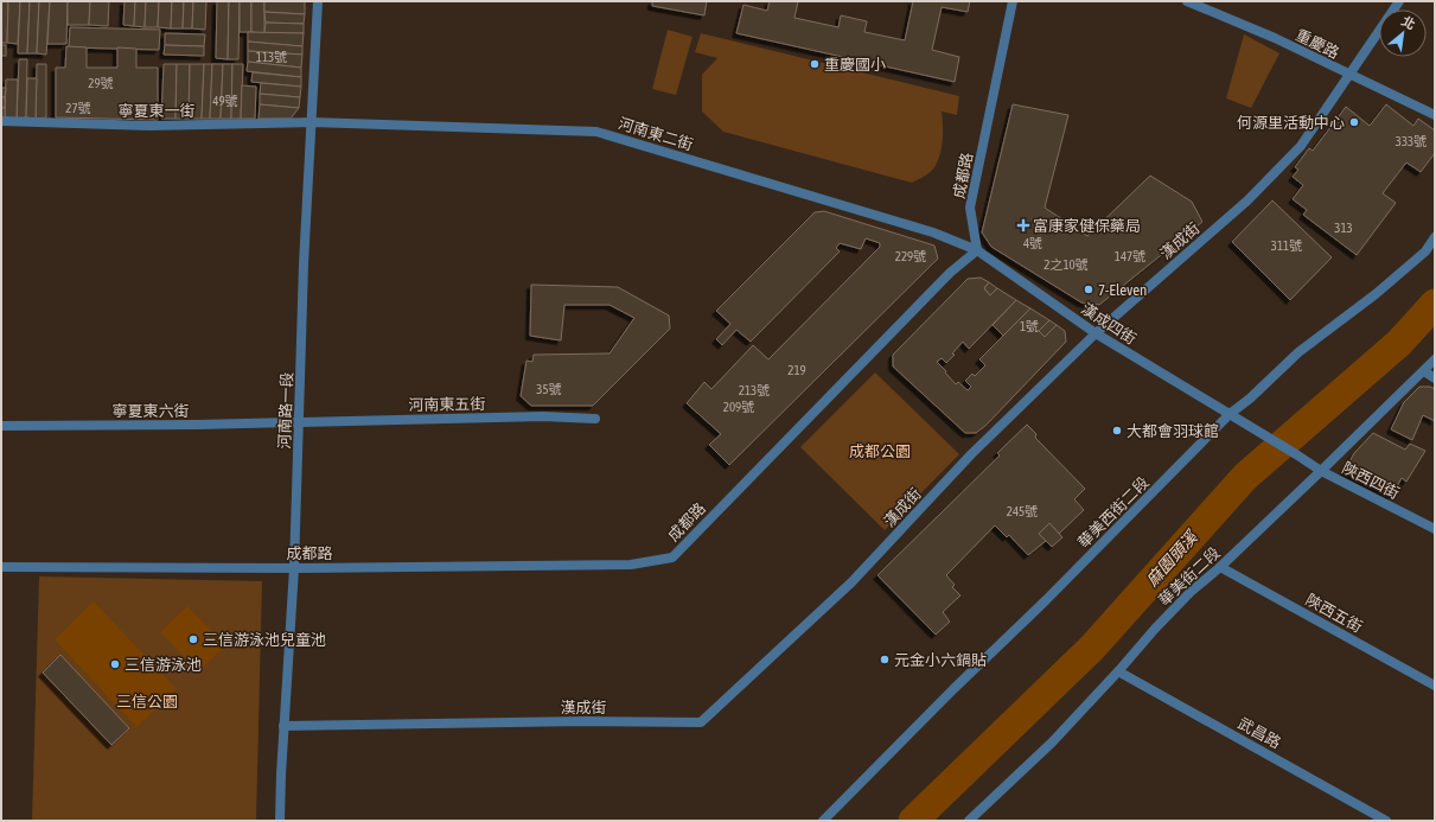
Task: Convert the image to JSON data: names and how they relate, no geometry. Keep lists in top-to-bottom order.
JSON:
{
  "streets": {
    "street": [
      "重慶路",
      "寧夏東一街",
      "河南東二街",
      "成都路",
      "漢成街",
      "漢成四街",
      "河南東五街",
      "寧夏東六街",
      "河南路一段",
      "陝西四街",
      "華美西街二段",
      "華美街二段",
      "陝西五街",
      "武昌路"
    ]
  },
  "crossings": [
    ["重慶路", "漢成街"],
    ["寧夏東一街", "河南東二街"],
    ["寧夏東一街", "河南路一段"],
    ["河南東二街", "成都路"],
    ["河南東二街", "漢成四街"],
    ["河南東二街", "河南路一段"],
    ["成都路", "漢成四街"],
    ["成都路", "河南路一段"],
    ["漢成街", "漢成四街"],
    ["漢成街", "河南路一段"],
    ["漢成四街", "陝西四街"],
    ["漢成四街", "華美西街二段"],
    ["河南東五街", "寧夏東六街"],
    ["河南東五街", "河南路一段"],
    ["寧夏東六街", "河南路一段"],
    ["陝西四街", "華美西街二段"],
    ["陝西四街", "華美街二段"],
    ["華美街二段", "陝西五街"],
    ["華美街二段", "武昌路"]
  ],
  "water": ["麻園頭溪"],
  "parks": ["成都公園", "三信公園"],
  "places": {
    "other": [
      "重慶國小",
      "何源里活動中心",
      "7-Eleven",
      "大都會羽球館",
      "三信游泳池兒童池",
      "元金小六鍋貼",
      "三信游泳池"
    ],
    "health": ["富康家健保藥局"]
  },
  "house_numbers": [
    "113號",
    "29號",
    "49號",
    "27號",
    "333號",
    "313",
    "4號",
    "311號",
    "229號",
    "147號",
    "2之10號",
    "1號",
    "219",
    "35號",
    "213號",
    "209號",
    "245號"
  ],
  "north": "top right"
}
